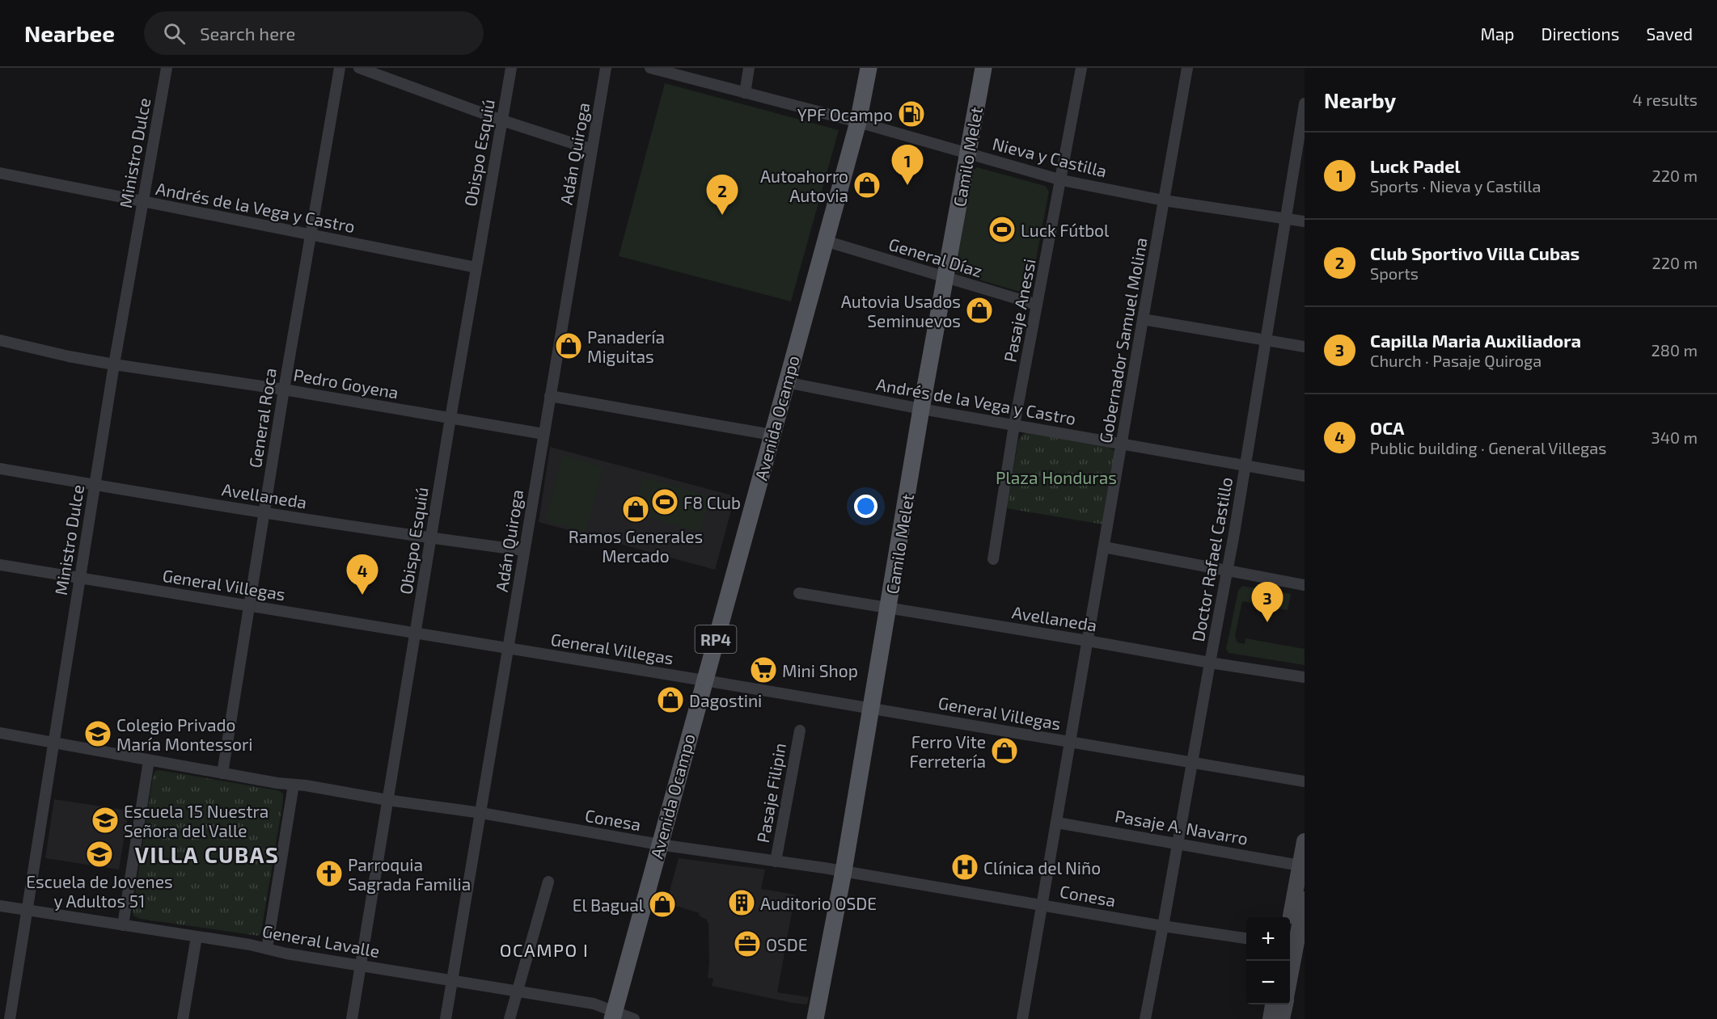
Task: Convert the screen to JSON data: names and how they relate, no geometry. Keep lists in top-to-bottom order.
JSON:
{
  "streets": {
    "main road": ["Camilo Melet", "Avenida Ocampo", "RP4"],
    "street": [
      "Ministro Dulce",
      "Obispo Esquiú",
      "Adán Quiroga",
      "Nieva y Castilla",
      "Andrés de la Vega y Castro",
      "General Díaz",
      "Pasaje Anessi",
      "Gobernador Samuel Molina",
      "Pedro Goyena",
      "General Roca",
      "Avellaneda",
      "Doctor Rafael Castillo",
      "General Villegas",
      "Pasaje Filipin",
      "Conesa",
      "Pasaje A. Navarro",
      "General Lavalle"
    ]
  },
  "crossings": [
    ["Ministro Dulce", "Andrés de la Vega y Castro"],
    ["Ministro Dulce", "Pedro Goyena"],
    ["Ministro Dulce", "Avellaneda"],
    ["Ministro Dulce", "General Villegas"],
    ["Ministro Dulce", "Conesa"],
    ["Ministro Dulce", "General Lavalle"],
    ["Obispo Esquiú", "Andrés de la Vega y Castro"],
    ["Obispo Esquiú", "Pedro Goyena"],
    ["Obispo Esquiú", "Avellaneda"],
    ["Obispo Esquiú", "General Villegas"],
    ["Obispo Esquiú", "Conesa"],
    ["Obispo Esquiú", "General Lavalle"],
    ["Adán Quiroga", "Pedro Goyena"],
    ["Adán Quiroga", "Avellaneda"],
    ["Adán Quiroga", "General Villegas"],
    ["Adán Quiroga", "Conesa"],
    ["Adán Quiroga", "General Lavalle"],
    ["Camilo Melet", "Nieva y Castilla"],
    ["Camilo Melet", "Andrés de la Vega y Castro"],
    ["Camilo Melet", "General Díaz"],
    ["Camilo Melet", "Avellaneda"],
    ["Camilo Melet", "General Villegas"],
    ["Camilo Melet", "Conesa"],
    ["Nieva y Castilla", "Pasaje Anessi"],
    ["Nieva y Castilla", "Gobernador Samuel Molina"],
    ["Nieva y Castilla", "Avenida Ocampo"],
    ["Nieva y Castilla", "Doctor Rafael Castillo"],
    ["Andrés de la Vega y Castro", "Pasaje Anessi"],
    ["Andrés de la Vega y Castro", "Gobernador Samuel Molina"],
    ["Andrés de la Vega y Castro", "General Roca"],
    ["Andrés de la Vega y Castro", "Avenida Ocampo"],
    ["Andrés de la Vega y Castro", "Doctor Rafael Castillo"],
    ["General Díaz", "Pasaje Anessi"],
    ["General Díaz", "Avenida Ocampo"],
    ["Gobernador Samuel Molina", "Avellaneda"],
    ["Gobernador Samuel Molina", "General Villegas"],
    ["Gobernador Samuel Molina", "Conesa"],
    ["Gobernador Samuel Molina", "Pasaje A. Navarro"],
    ["Pedro Goyena", "General Roca"],
    ["General Roca", "Avellaneda"],
    ["General Roca", "General Villegas"],
    ["General Roca", "Conesa"],
    ["Avenida Ocampo", "General Villegas"],
    ["Avenida Ocampo", "Conesa"],
    ["Avenida Ocampo", "General Lavalle"],
    ["Avellaneda", "Doctor Rafael Castillo"],
    ["Doctor Rafael Castillo", "General Villegas"],
    ["Doctor Rafael Castillo", "Conesa"],
    ["Doctor Rafael Castillo", "Pasaje A. Navarro"],
    ["Pasaje Filipin", "Conesa"]
  ],
  "districts": ["VILLA CUBAS", "OCAMPO I"],
  "parks": ["Plaza Honduras"],
  "places": {
    "fuel station": ["YPF Ocampo"],
    "shop": [
      "Autoahorro Autovia",
      "Autovia Usados Seminuevos",
      "Panadería Miguitas",
      "Ramos Generales Mercado",
      "Dagostini",
      "Ferro Vite Ferretería",
      "El Bagual"
    ],
    "sports": ["Luck Fútbol", "F8 Club"],
    "supermarket": ["Mini Shop"],
    "school or university": ["Colegio Privado María Montessori", "Escuela 15 Nuestra Señora del Valle", "Escuela de Jovenes y Adultos 51"],
    "hospital": ["Clínica del Niño"],
    "church": ["Parroquia Sagrada Familia"],
    "building": ["Auditorio OSDE"],
    "office": ["OSDE"]
  },
  "page": {
    "header": "Nearbee",
    "search": "Search here",
    "nav": ["Map", "Directions", "Saved"],
    "heading": ["Nearby", "4 results"],
    "list": [
      {
        "mark": "1",
        "name": "Luck Padel",
        "note": "Sports · Nieva y Castilla",
        "value": "220 m"
      },
      {
        "mark": "2",
        "name": "Club Sportivo Villa Cubas",
        "note": "Sports",
        "value": "220 m"
      },
      {
        "mark": "3",
        "name": "Capilla Maria Auxiliadora",
        "note": "Church · Pasaje Quiroga",
        "value": "280 m"
      },
      {
        "mark": "4",
        "name": "OCA",
        "note": "Public building · General Villegas",
        "value": "340 m"
      }
    ],
    "pins": [
      "1",
      "2",
      "4",
      "3"
    ],
    "map_buttons": ["+", "−"]
  }
}
